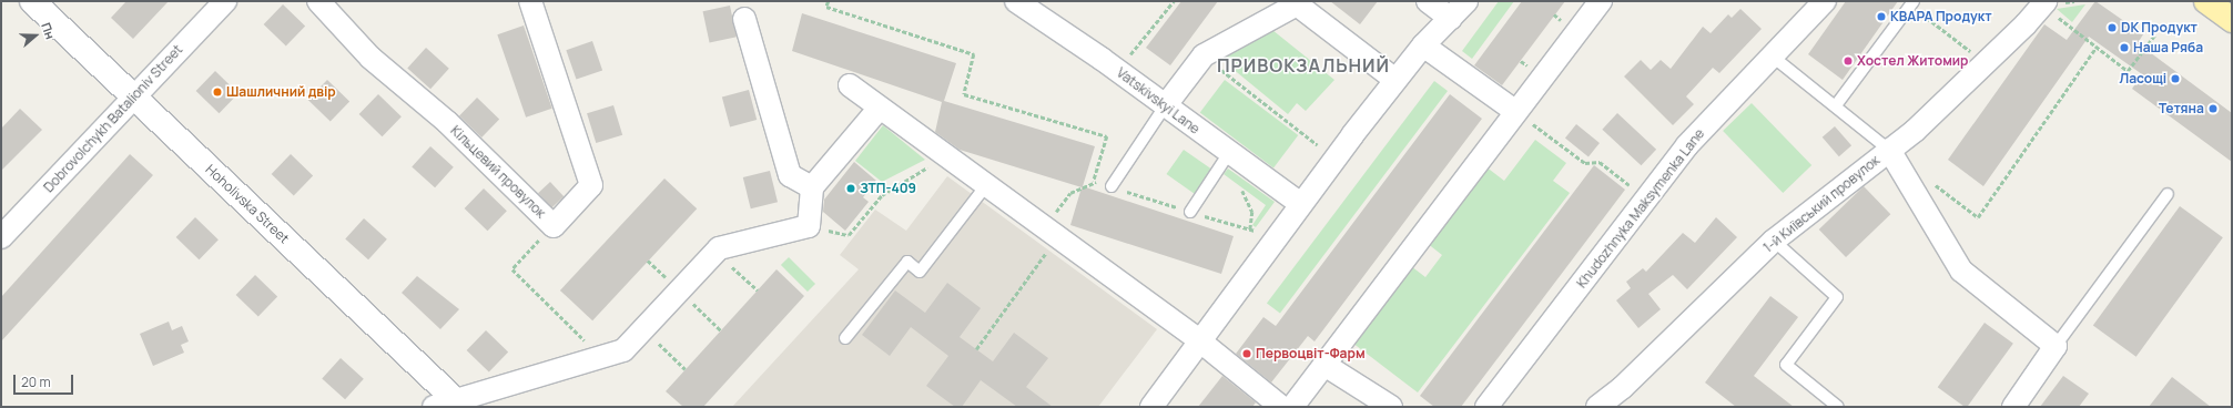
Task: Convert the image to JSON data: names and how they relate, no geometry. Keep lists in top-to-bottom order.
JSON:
{
  "streets": {
    "street": [
      "Vatskivskyi Lane",
      "Dobrovolchykh Batalioniv Street",
      "Кільцевий провулок",
      "Hoholivska Street",
      "1-й Київський провулок",
      "Khudozhnyka Maksymenka Lane"
    ]
  },
  "crossings": [
    ["Dobrovolchykh Batalioniv Street", "Hoholivska Street"]
  ],
  "districts": ["ПРИВОКЗАЛЬНИЙ"],
  "places": [
    "КВАРА Продукт",
    "DK Продукт",
    "Наша Ряба",
    "Хостел Житомир",
    "Ласощі",
    "Шашличний двір",
    "Тетяна",
    "ЗТП-409",
    "Первоцвіт-Фарм"
  ],
  "scale_bar": "20 m",
  "north": "right"
}
